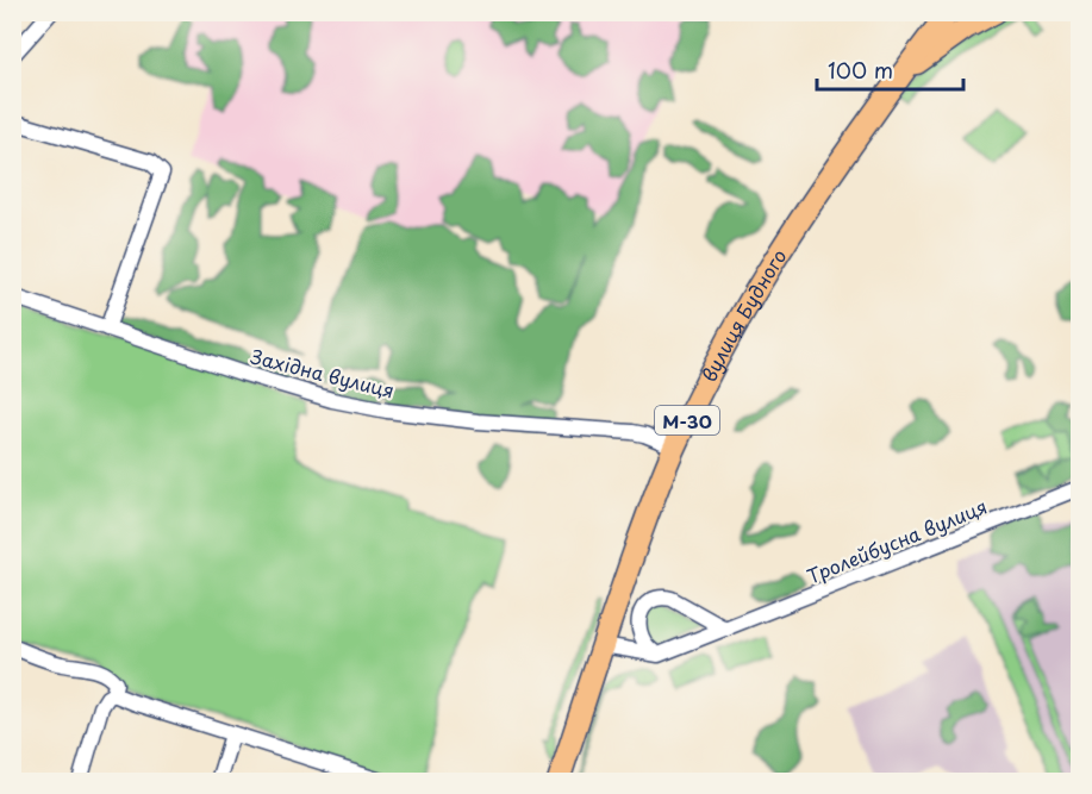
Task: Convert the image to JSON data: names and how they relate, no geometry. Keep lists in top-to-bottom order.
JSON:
{
  "streets": {
    "highway": ["вулиця Будного", "М-30"],
    "street": ["Західна вулиця", "Тролейбусна вулиця"]
  },
  "crossings": [
    ["вулиця Будного", "Західна вулиця"],
    ["вулиця Будного", "М-30"]
  ],
  "scale_bar": "100 m"
}
